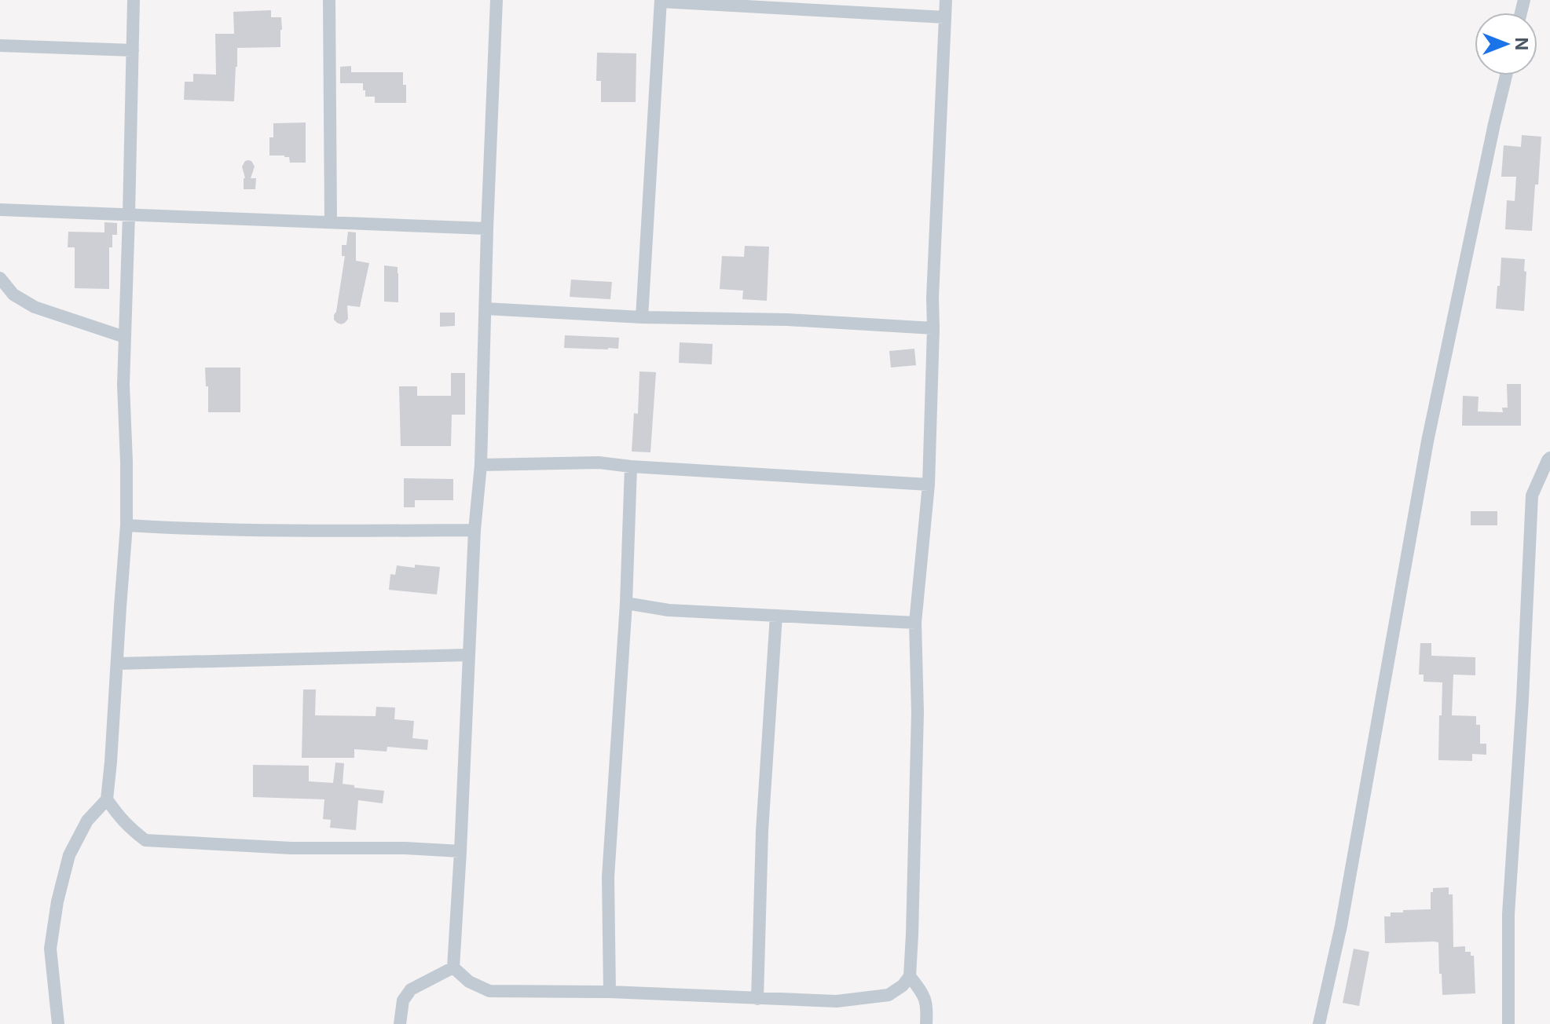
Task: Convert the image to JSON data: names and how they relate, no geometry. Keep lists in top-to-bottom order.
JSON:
{
  "north": "right"
}
